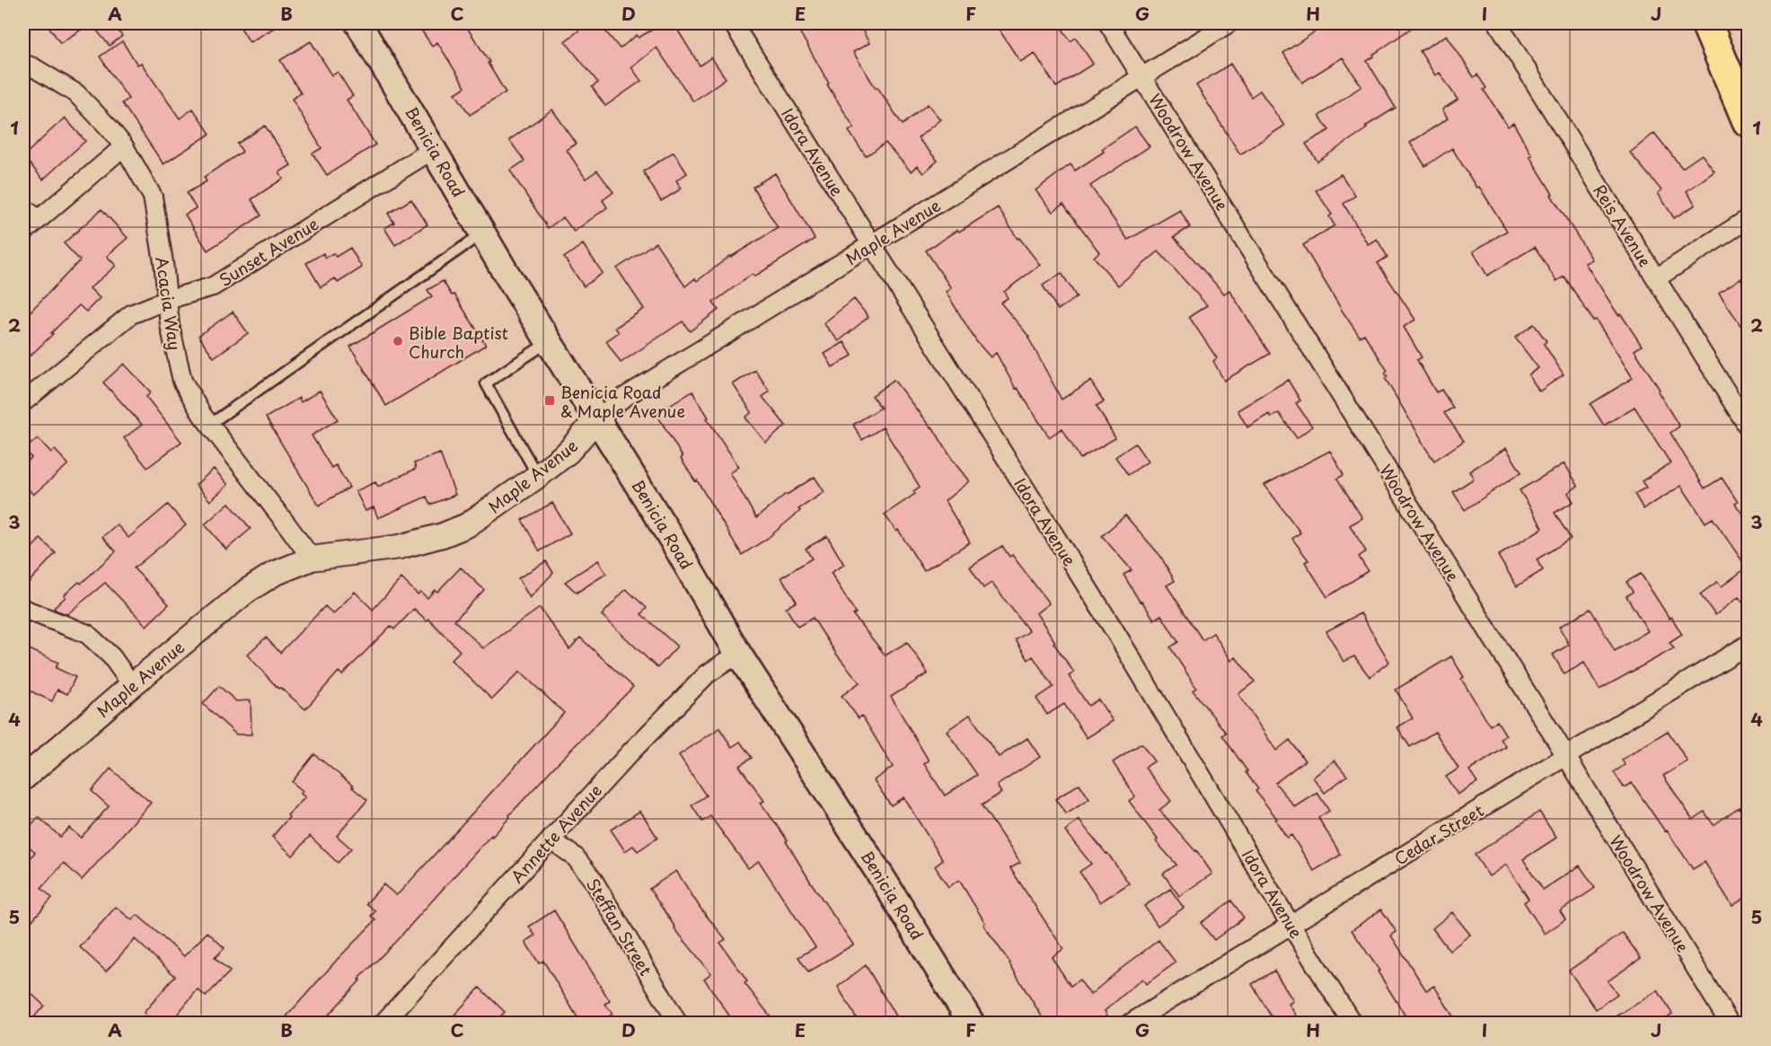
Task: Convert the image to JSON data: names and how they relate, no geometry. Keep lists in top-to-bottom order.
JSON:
{
  "streets": {
    "main road": ["Benicia Road"],
    "street": [
      "Idora Avenue",
      "Woodrow Avenue",
      "Reis Avenue",
      "Maple Avenue",
      "Sunset Avenue",
      "Acacia Way",
      "Annette Avenue",
      "Cedar Street",
      "Steffan Street"
    ]
  },
  "crossings": [
    ["Benicia Road", "Maple Avenue"],
    ["Benicia Road", "Sunset Avenue"],
    ["Benicia Road", "Annette Avenue"],
    ["Idora Avenue", "Maple Avenue"],
    ["Idora Avenue", "Cedar Street"],
    ["Woodrow Avenue", "Maple Avenue"],
    ["Woodrow Avenue", "Cedar Street"],
    ["Maple Avenue", "Acacia Way"],
    ["Sunset Avenue", "Acacia Way"],
    ["Annette Avenue", "Steffan Street"]
  ],
  "places": {
    "other": ["Bible Baptist Church"],
    "transit": ["Benicia Road & Maple Avenue"]
  },
  "grid": {
    "columns": [
      "A",
      "B",
      "C",
      "D",
      "E",
      "F",
      "G",
      "H",
      "I",
      "J"
    ],
    "rows": [
      "1",
      "2",
      "3",
      "4",
      "5"
    ]
  }
}
